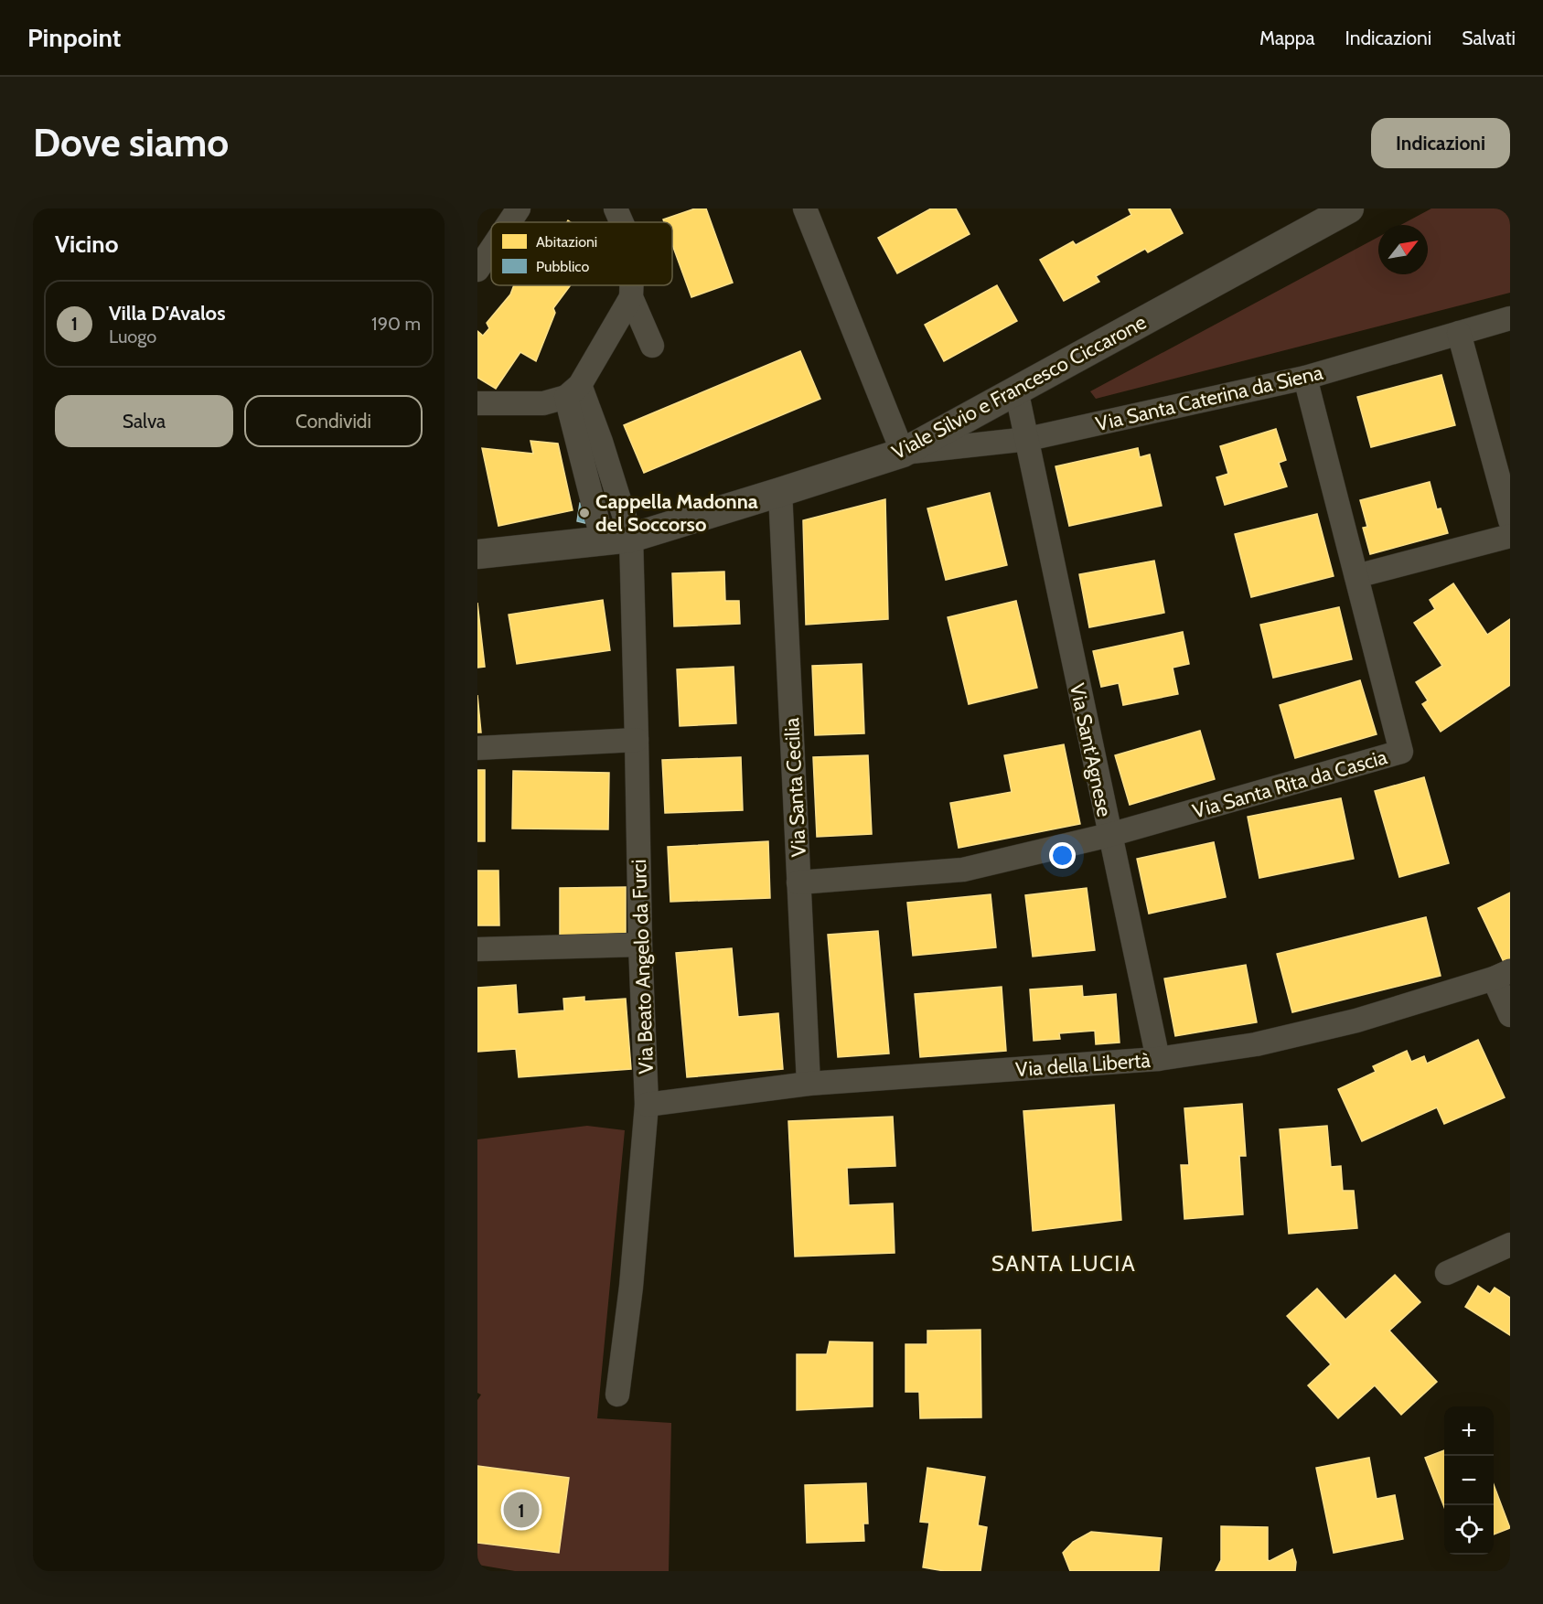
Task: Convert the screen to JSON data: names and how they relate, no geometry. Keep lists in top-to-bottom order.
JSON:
{
  "streets": {
    "street": [
      "Viale Silvio e Francesco Ciccarone",
      "Via Santa Caterina da Siena",
      "Via Sant'Agnese",
      "Via Santa Rita da Cascia",
      "Via Santa Cecilia",
      "Via Beato Angelo da Furci",
      "Via della Libertà"
    ]
  },
  "crossings": [
    ["Viale Silvio e Francesco Ciccarone", "Via Santa Caterina da Siena"],
    ["Viale Silvio e Francesco Ciccarone", "Via Sant'Agnese"],
    ["Viale Silvio e Francesco Ciccarone", "Via Santa Cecilia"],
    ["Viale Silvio e Francesco Ciccarone", "Via Beato Angelo da Furci"],
    ["Via Santa Caterina da Siena", "Via Sant'Agnese"],
    ["Via Santa Caterina da Siena", "Via Santa Rita da Cascia"],
    ["Via Sant'Agnese", "Via Santa Rita da Cascia"],
    ["Via Sant'Agnese", "Via della Libertà"],
    ["Via Santa Rita da Cascia", "Via Santa Cecilia"],
    ["Via Santa Cecilia", "Via della Libertà"],
    ["Via Beato Angelo da Furci", "Via della Libertà"]
  ],
  "districts": ["SANTA LUCIA"],
  "places": ["Cappella Madonna del Soccorso"],
  "legend": ["Abitazioni", "Pubblico"],
  "north": "top right",
  "page": {
    "header": "Pinpoint",
    "nav": ["Mappa", "Indicazioni", "Salvati"],
    "buttons": [
      "Indicazioni",
      ["Salva", "Condividi"]
    ],
    "title": "Dove siamo",
    "heading": "Vicino",
    "list": [
      {
        "mark": "1",
        "name": "Villa D'Avalos",
        "note": "Luogo",
        "value": "190 m"
      }
    ],
    "map_buttons": ["+", "−"],
    "pins": "1"
  }
}
